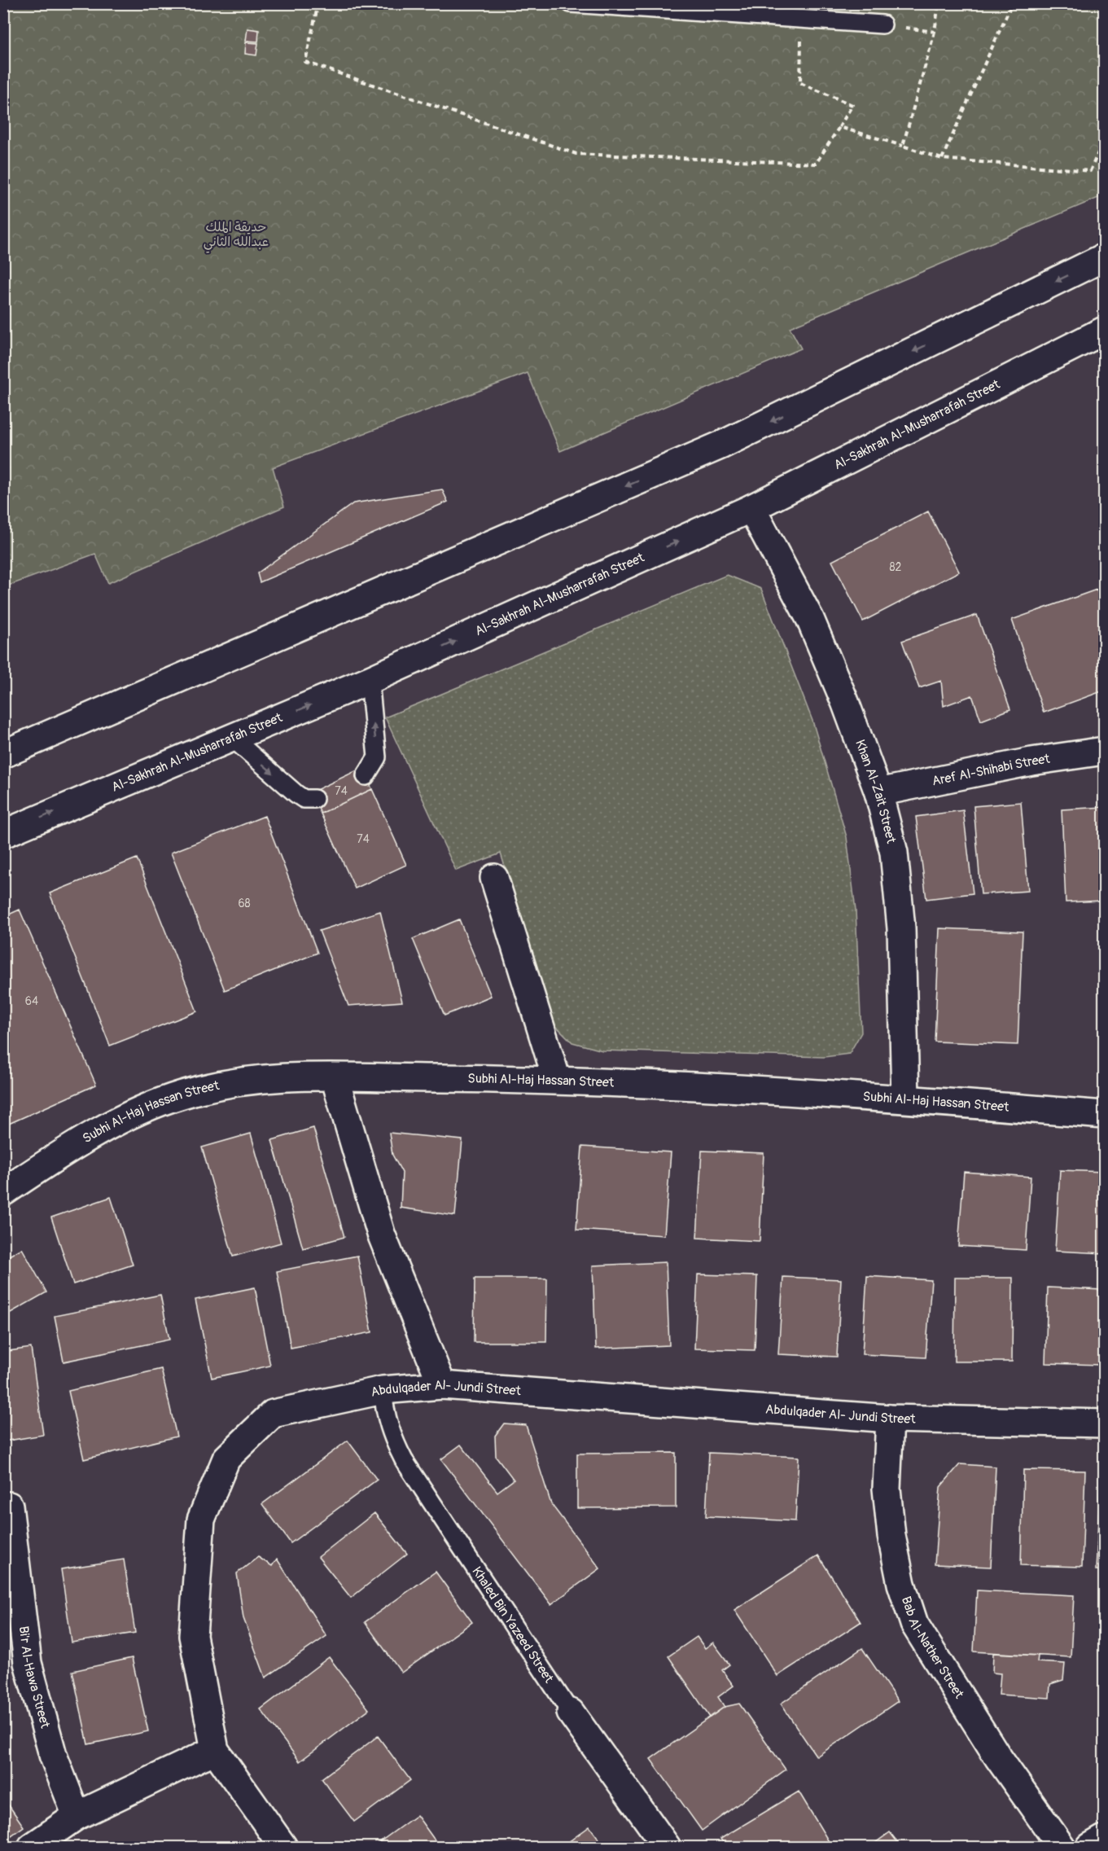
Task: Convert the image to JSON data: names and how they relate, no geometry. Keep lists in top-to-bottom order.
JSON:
{
  "streets": {
    "street": [
      "Al-Sakhrah Al-Musharrafah Street",
      "Aref Al-Shihabi Street",
      "Khan Al-Zait Street",
      "Subhi Al-Haj Hassan Street",
      "Abdulqader Al- Jundi Street",
      "Khaled Bin Yazeed Street",
      "Bab Al-Nather Street",
      "Bi'r Al-Hawa Street"
    ]
  },
  "crossings": [
    ["Al-Sakhrah Al-Musharrafah Street", "Khan Al-Zait Street"],
    ["Aref Al-Shihabi Street", "Khan Al-Zait Street"],
    ["Khan Al-Zait Street", "Subhi Al-Haj Hassan Street"],
    ["Abdulqader Al- Jundi Street", "Khaled Bin Yazeed Street"],
    ["Abdulqader Al- Jundi Street", "Bab Al-Nather Street"]
  ],
  "parks": ["حديقة الملك عبدالله الثاني"],
  "house_numbers": [
    "82",
    "74",
    "74",
    "68",
    "64"
  ]
}
